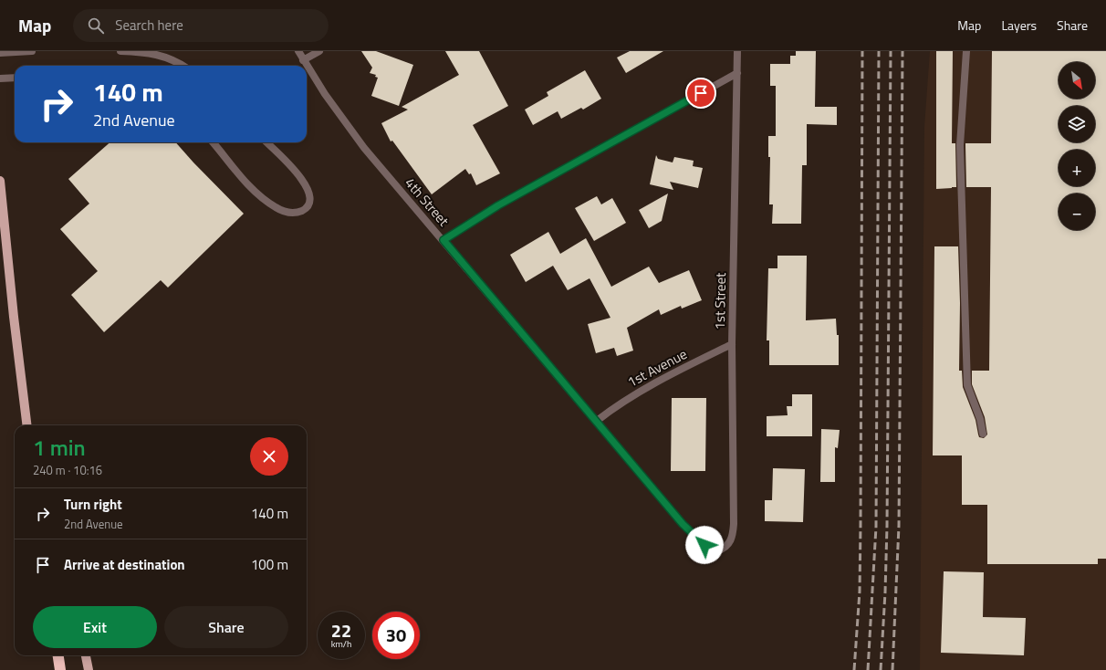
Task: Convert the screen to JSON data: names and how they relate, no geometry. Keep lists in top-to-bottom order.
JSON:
{
  "streets": {
    "street": ["4th Street", "1st Street", "1st Avenue"]
  },
  "crossings": [
    ["4th Street", "1st Street"],
    ["4th Street", "1st Avenue"],
    ["1st Street", "1st Avenue"]
  ],
  "north": "bottom right",
  "page": {
    "header": "Map",
    "search": "Search here",
    "nav": ["Map", "Layers", "Share"],
    "map_buttons": ["+", "−"],
    "turn": ["140 m", "2nd Avenue"],
    "heading": ["1 min", "240 m · 10:16"],
    "list": [
      {
        "name": "Turn right",
        "note": "2nd Avenue",
        "value": "140 m"
      },
      {
        "name": "Arrive at destination",
        "value": "100 m"
      }
    ],
    "buttons": ["Exit", "Share"],
    "speed": "22 km/h",
    "limit": "30"
  }
}
